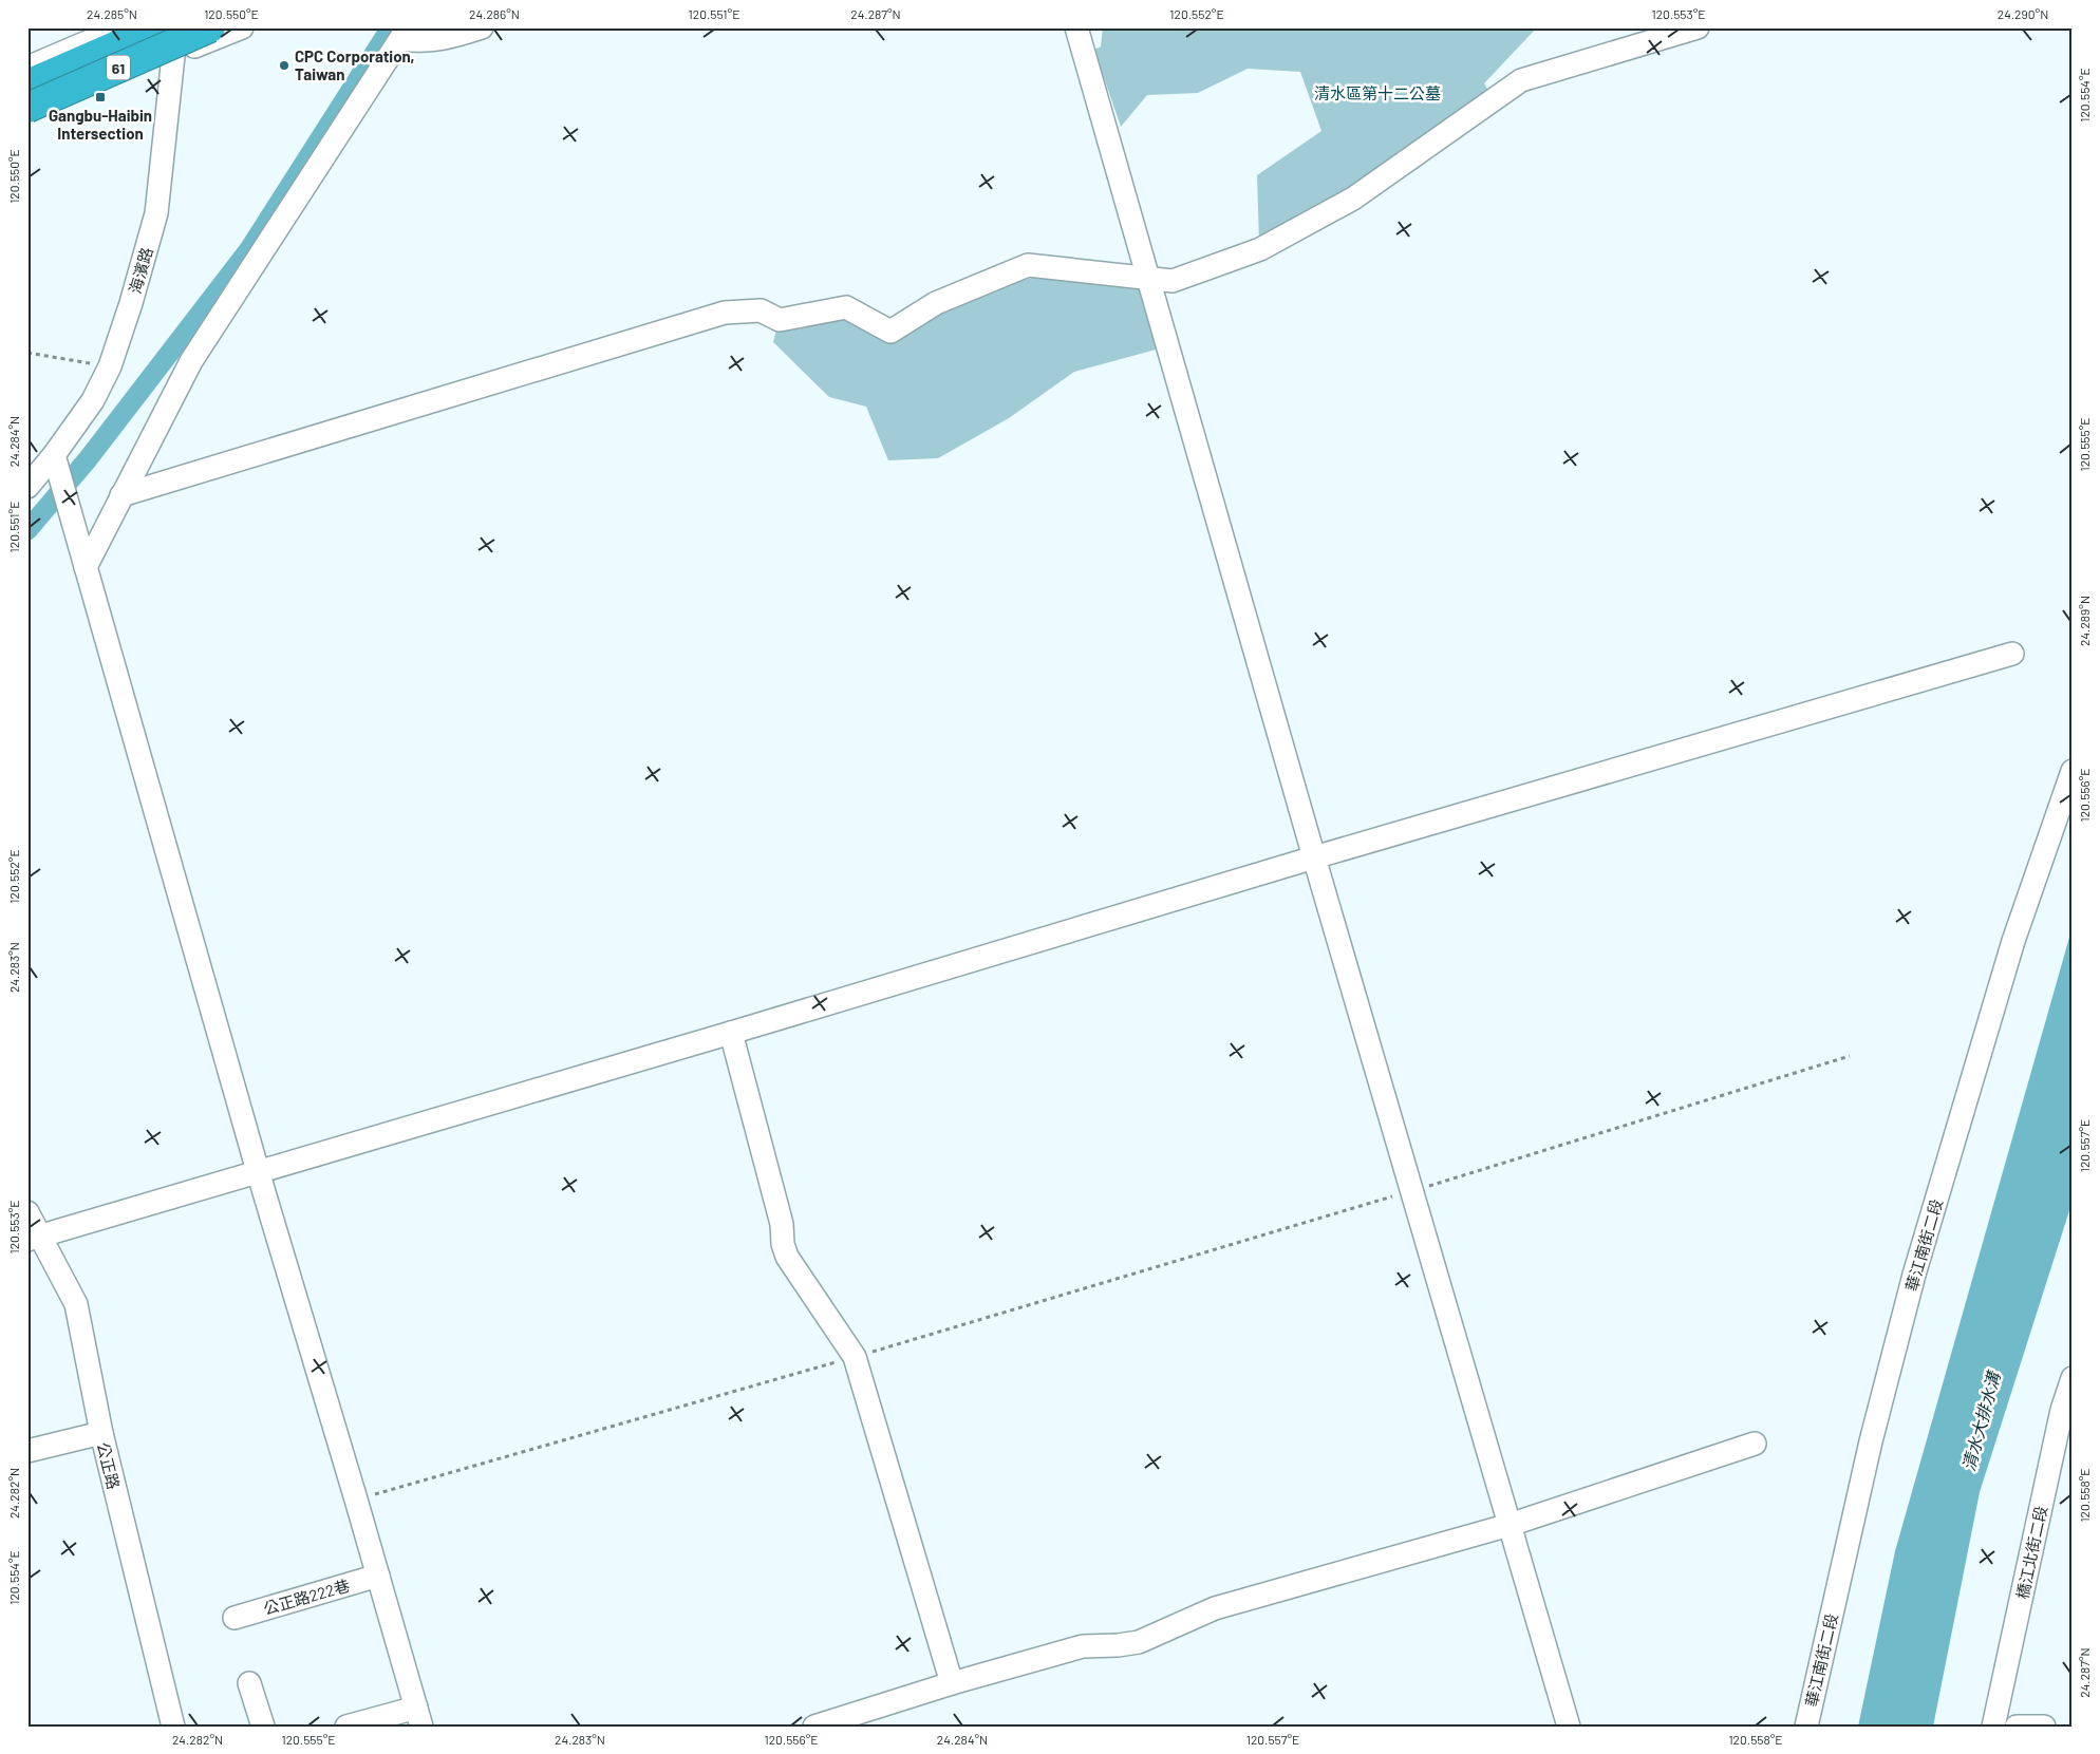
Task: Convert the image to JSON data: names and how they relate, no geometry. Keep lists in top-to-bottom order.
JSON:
{
  "streets": {
    "highway": ["61"],
    "street": [
      "海濱路",
      "華江南街二段",
      "公正路",
      "橋江北街二段",
      "公正路222巷"
    ]
  },
  "water": ["清水大排水溝"],
  "parks": ["清水區第十二公墓"],
  "places": {
    "other": ["CPC Corporation, Taiwan"],
    "transit": ["Gangbu-Haibin Intersection"]
  },
  "coordinates": [
    "24.285°N",
    "120.550°E",
    "24.286°N",
    "120.551°E",
    "24.287°N",
    "120.552°E",
    "120.553°E",
    "24.290°N",
    "120.554°E",
    "24.284°N",
    "120.555°E",
    "24.289°N",
    "120.556°E",
    "24.283°N",
    "120.557°E",
    "24.282°N",
    "120.558°E"
  ]
}
